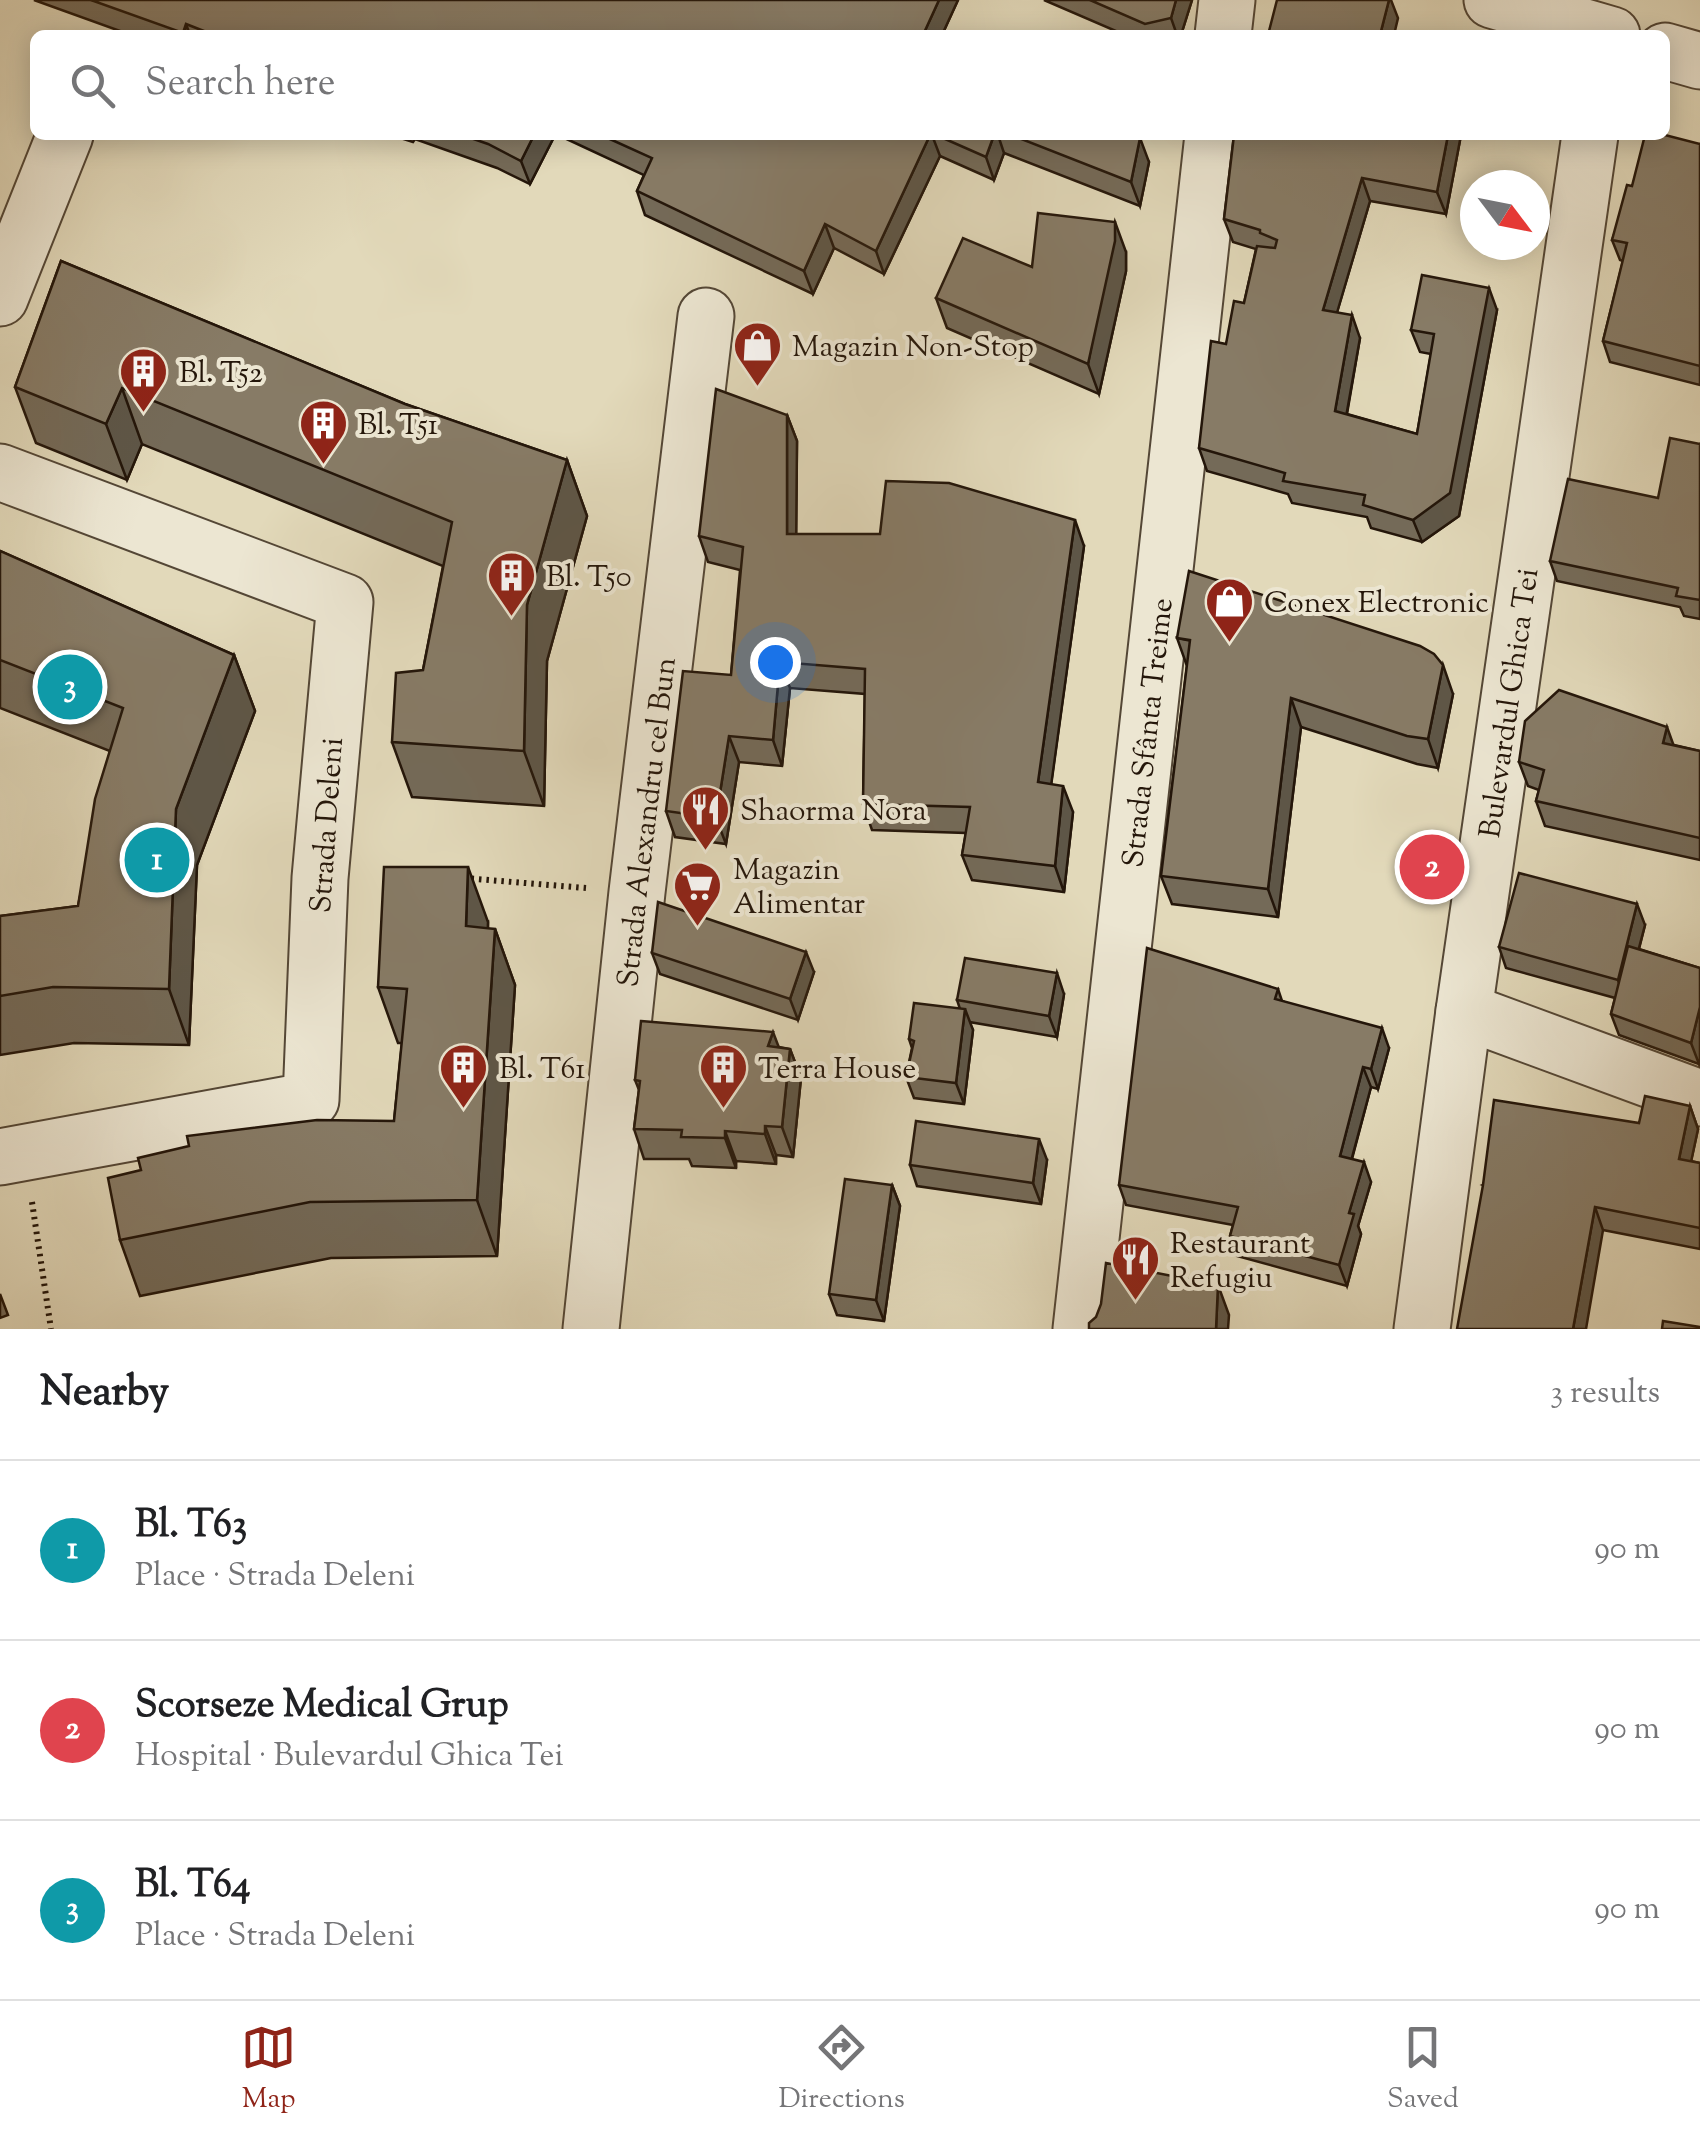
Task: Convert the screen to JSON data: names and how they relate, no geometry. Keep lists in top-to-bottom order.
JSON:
{
  "streets": {
    "street": [
      "Bulevardul Ghica Tei",
      "Strada Sfânta Treime",
      "Strada Alexandru cel Bun",
      "Strada Deleni"
    ]
  },
  "places": {
    "shop": ["Magazin Non-Stop", "Conex Electronic"],
    "building": [
      "Bl. T52",
      "Bl. T51",
      "Bl. T50",
      "Bl. T61",
      "Terra House"
    ],
    "restaurant": ["Shaorma Nora", "Restaurant Refugiu"],
    "supermarket": ["Magazin Alimentar"]
  },
  "north": "bottom right",
  "page": {
    "search": "Search here",
    "pins": ["3", "1", "2"],
    "heading": ["Nearby", "3 results"],
    "list": [
      {
        "mark": "1",
        "name": "Bl. T63",
        "note": "Place · Strada Deleni",
        "value": "90 m"
      },
      {
        "mark": "2",
        "name": "Scorseze Medical Grup",
        "note": "Hospital · Bulevardul Ghica Tei",
        "value": "90 m"
      },
      {
        "mark": "3",
        "name": "Bl. T64",
        "note": "Place · Strada Deleni",
        "value": "90 m"
      }
    ],
    "nav": ["Map", "Directions", "Saved"]
  }
}
